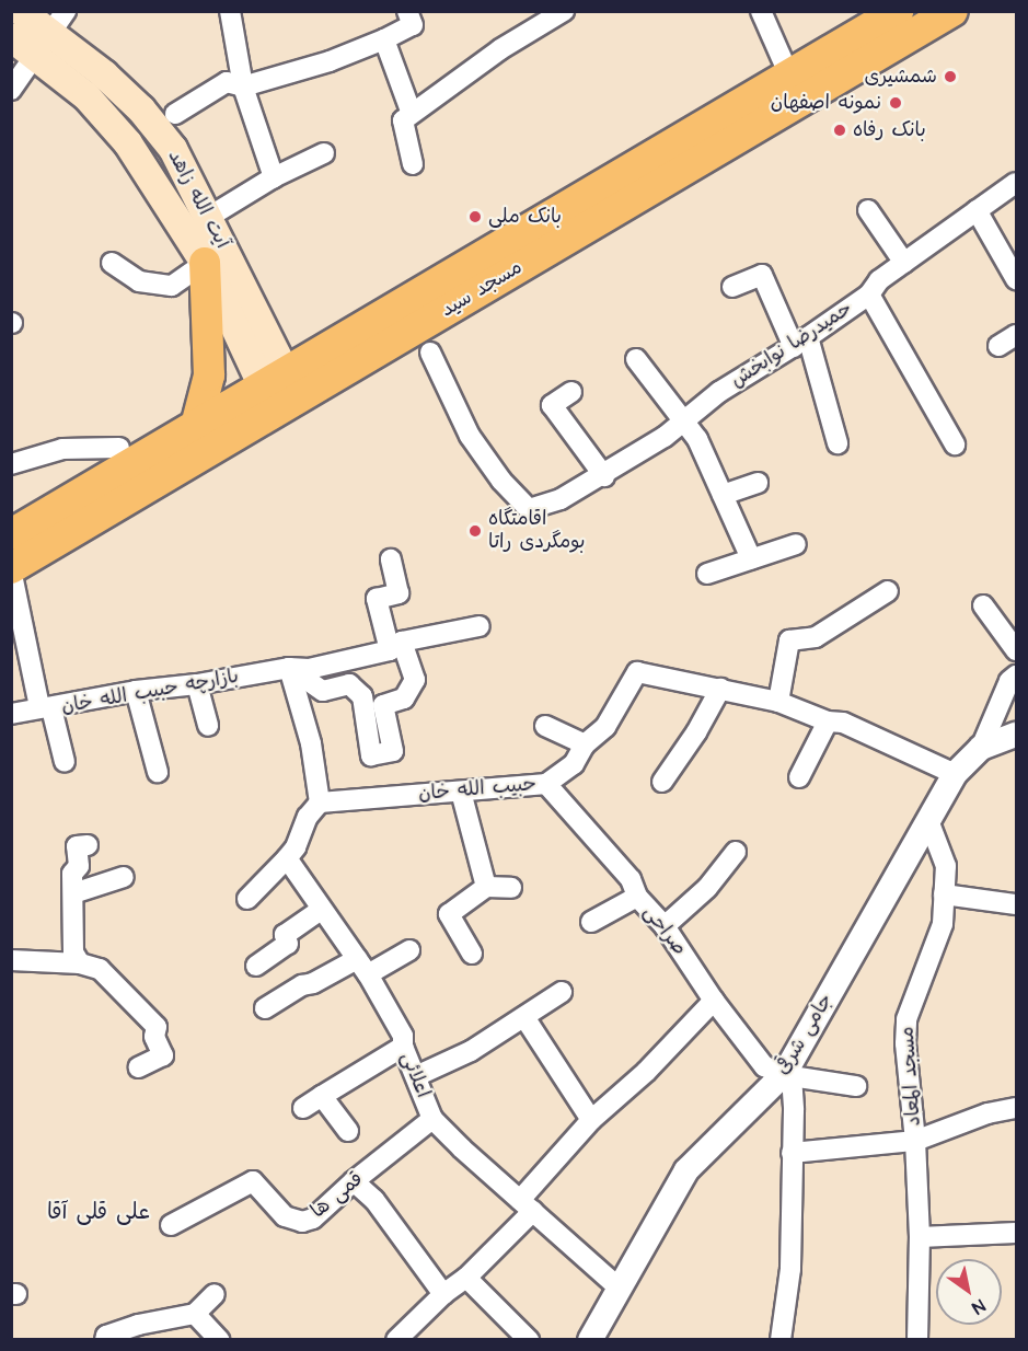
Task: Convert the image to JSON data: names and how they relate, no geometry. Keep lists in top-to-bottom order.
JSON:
{
  "streets": {
    "main road": ["آیت الله زاهد", "مسجد سید"],
    "street": [
      "حمیدرضا نوابخش",
      "بازارچه حبیب الله خان",
      "حبیب الله خان",
      "صراحی",
      "جامی شرقی",
      "اعلائی",
      "مسجد المعاد",
      "قمی ها"
    ]
  },
  "crossings": [
    ["آیت الله زاهد", "مسجد سید"],
    ["حبیب الله خان", "صراحی"],
    ["صراحی", "جامی شرقی"],
    ["جامی شرقی", "اعلائی"],
    ["جامی شرقی", "مسجد المعاد"],
    ["اعلائی", "قمی ها"]
  ],
  "districts": ["علی قلی آقا"],
  "places": [
    "شمشیری",
    "نمونه اصفهان",
    "بانک رفاه",
    "بانک ملی",
    "اقامتگاه بومگردی راتا"
  ],
  "north": "bottom right"
}
